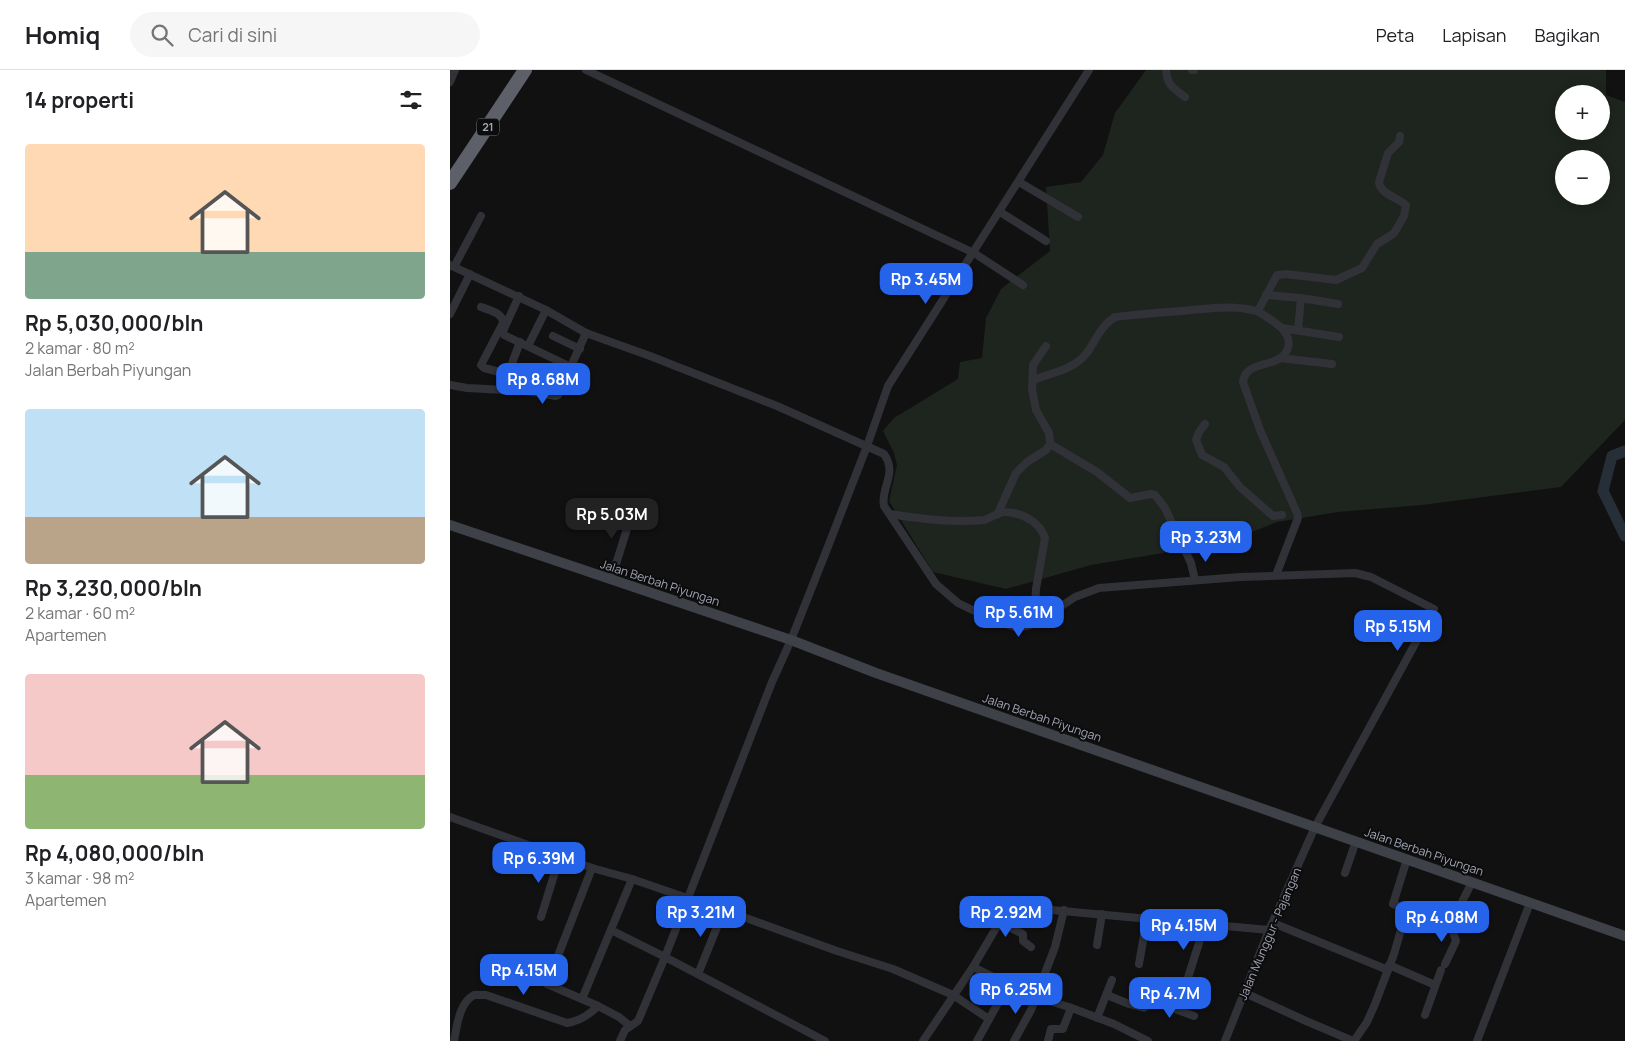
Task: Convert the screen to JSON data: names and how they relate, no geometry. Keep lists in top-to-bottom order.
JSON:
{
  "streets": {
    "highway": ["21"],
    "street": ["Jalan Berbah Piyungan", "Jalan Munggur - Pajangan"]
  },
  "crossings": [
    ["Jalan Berbah Piyungan", "Jalan Munggur - Pajangan"]
  ],
  "page": {
    "header": "Homiq",
    "search": "Cari di sini",
    "nav": ["Peta", "Lapisan", "Bagikan"],
    "heading": "14 properti",
    "map_buttons": ["+", "−"],
    "list": [
      {
        "name": "Rp 5,030,000/bln",
        "note": "2 kamar · 80 m² · Jalan Berbah Piyungan"
      },
      {
        "name": "Rp 3,230,000/bln",
        "note": "2 kamar · 60 m² · Apartemen"
      },
      {
        "name": "Rp 4,080,000/bln",
        "note": "3 kamar · 98 m² · Apartemen"
      }
    ],
    "price": [
      "Rp 3.45M",
      "Rp 8.68M",
      "Rp 5.03M",
      "Rp 3.23M",
      "Rp 5.61M",
      "Rp 5.15M",
      "Rp 6.39M",
      "Rp 3.21M",
      "Rp 2.92M",
      "Rp 4.08M",
      "Rp 4.15M",
      "Rp 4.15M",
      "Rp 6.25M",
      "Rp 4.7M"
    ]
  }
}
